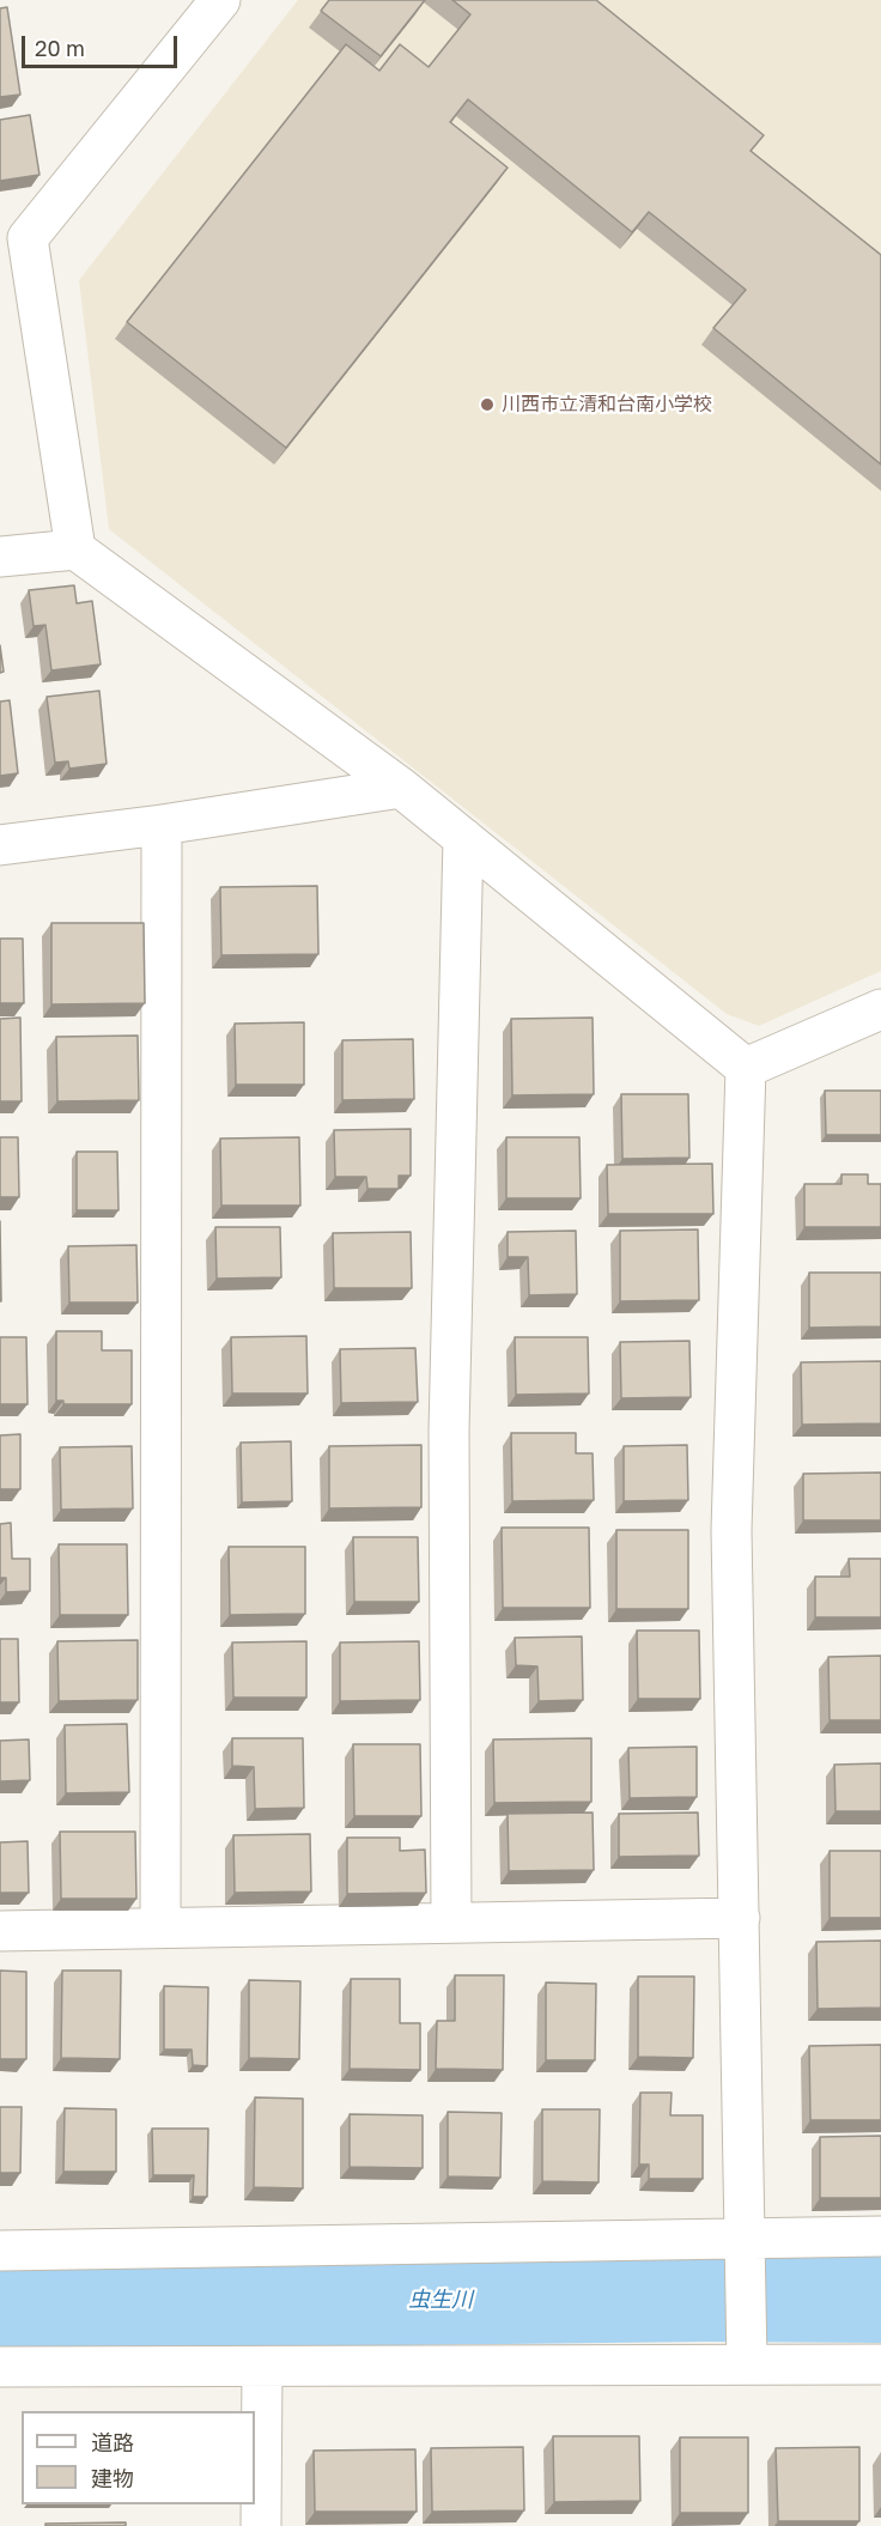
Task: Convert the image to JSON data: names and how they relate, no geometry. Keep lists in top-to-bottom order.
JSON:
{
  "water": ["虫生川"],
  "places": ["川西市立清和台南小学校"],
  "legend": ["道路", "建物"],
  "scale_bar": "20 m"
}
